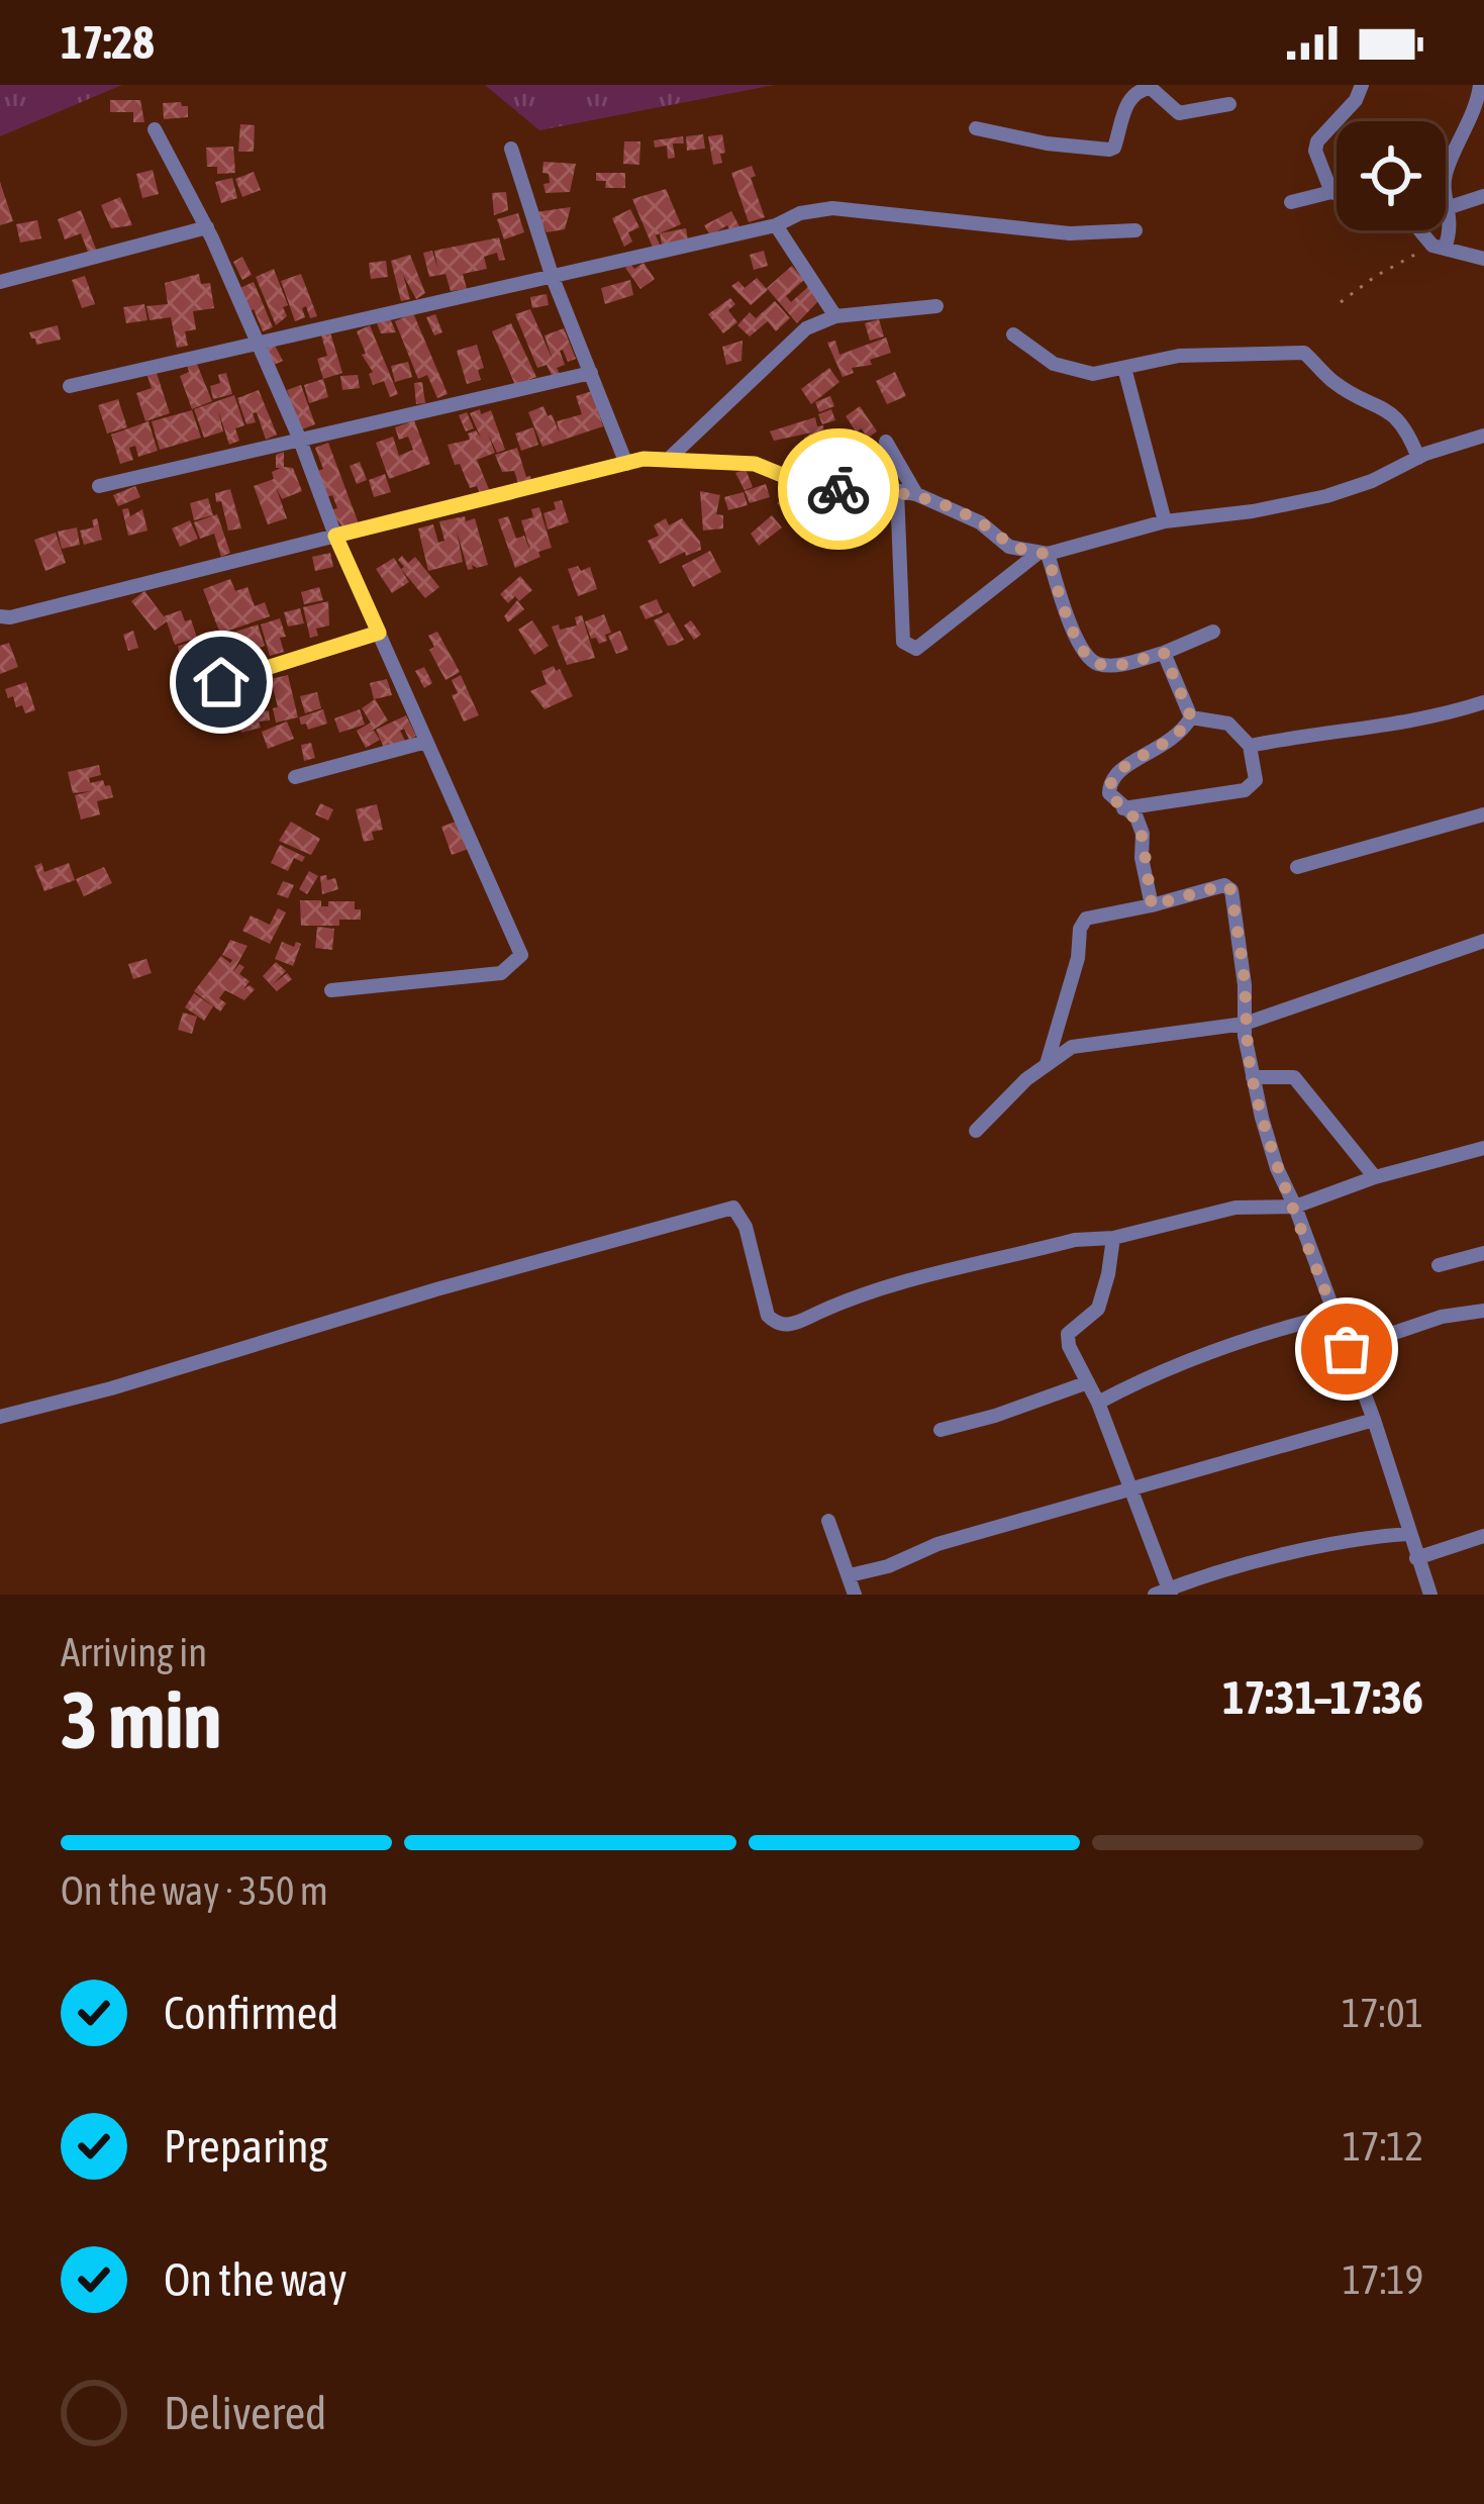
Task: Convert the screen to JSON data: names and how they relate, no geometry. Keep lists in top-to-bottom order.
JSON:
{
  "page": {
    "status": "17:28",
    "heading": ["3 min", "Arriving in", "17:31–17:36"],
    "bar": "On the way · 350 m",
    "list": [
      ["Confirmed", "17:01"],
      ["Preparing", "17:12"],
      ["On the way", "17:19"],
      "Delivered"
    ]
  }
}
